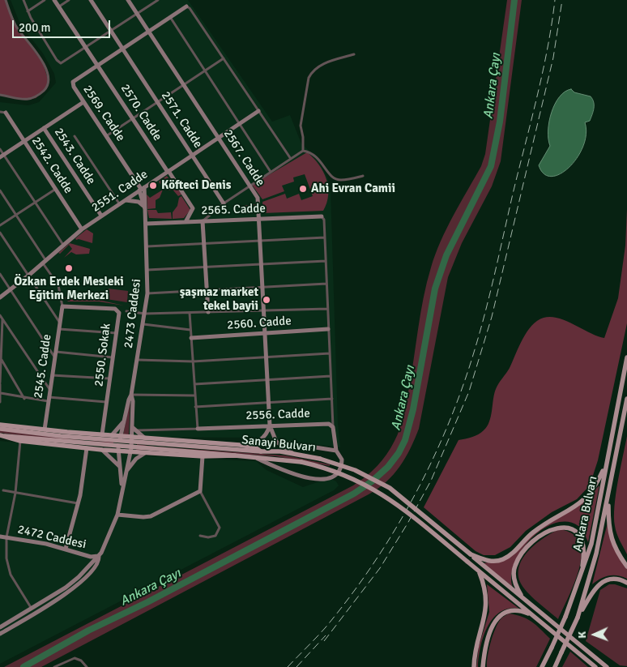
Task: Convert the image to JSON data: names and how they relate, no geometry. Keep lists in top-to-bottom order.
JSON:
{
  "streets": {
    "main road": ["Sanayi Bulvarı", "Ankara Bulvarı"],
    "street": [
      "2570. Cadde",
      "2569. Cadde",
      "2571. Cadde",
      "2543. Cadde",
      "2567. Cadde",
      "2542. Cadde",
      "2551. Cadde",
      "2565. Cadde",
      "2473 Caddesi",
      "2560. Cadde",
      "2550. Sokak",
      "2545. Cadde",
      "2556. Cadde",
      "2472 Caddesi"
    ]
  },
  "crossings": [
    ["2570. Cadde", "2569. Cadde"],
    ["2570. Cadde", "2551. Cadde"],
    ["2570. Cadde", "2565. Cadde"],
    ["2569. Cadde", "2571. Cadde"],
    ["2569. Cadde", "2567. Cadde"],
    ["2569. Cadde", "2551. Cadde"],
    ["2569. Cadde", "2473 Caddesi"],
    ["2571. Cadde", "2551. Cadde"],
    ["2543. Cadde", "2551. Cadde"],
    ["2567. Cadde", "2551. Cadde"],
    ["2567. Cadde", "2565. Cadde"],
    ["2567. Cadde", "2560. Cadde"],
    ["2567. Cadde", "2556. Cadde"],
    ["2542. Cadde", "2551. Cadde"],
    ["2565. Cadde", "2473 Caddesi"],
    ["2473 Caddesi", "2472 Caddesi"],
    ["2550. Sokak", "2545. Cadde"]
  ],
  "water": ["Ankara Çayı"],
  "places": [
    "Köfteci Denis",
    "Ahi Evran Camii",
    "Özkan Erdek Mesleki Eğitim Merkezi",
    "şaşmaz market tekel bayii"
  ],
  "scale_bar": "200 m",
  "north": "left"
}
